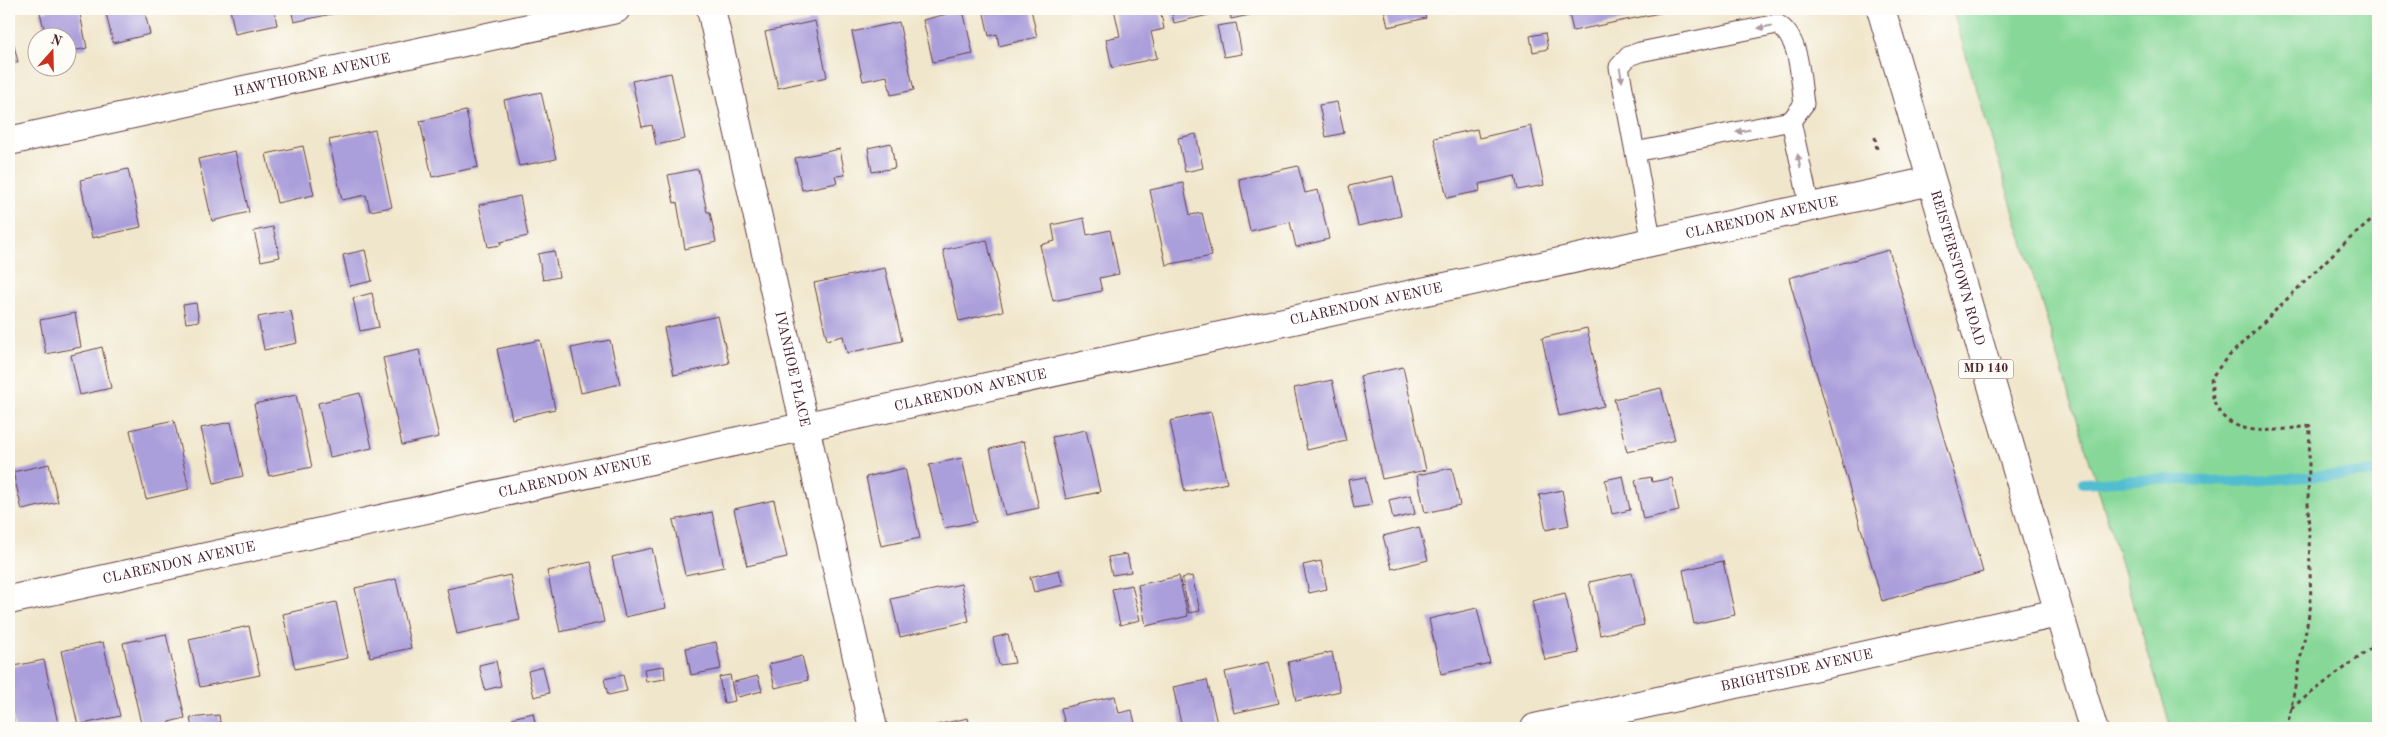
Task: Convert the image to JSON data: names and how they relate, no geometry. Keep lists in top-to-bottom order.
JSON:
{
  "streets": {
    "street": [
      "HAWTHORNE AVENUE",
      "CLARENDON AVENUE",
      "REISTERSTOWN ROAD",
      "IVANHOE PLACE",
      "MD 140",
      "BRIGHTSIDE AVENUE"
    ]
  },
  "crossings": [
    ["CLARENDON AVENUE", "REISTERSTOWN ROAD"],
    ["CLARENDON AVENUE", "IVANHOE PLACE"],
    ["REISTERSTOWN ROAD", "BRIGHTSIDE AVENUE"]
  ],
  "north": "top"
}
